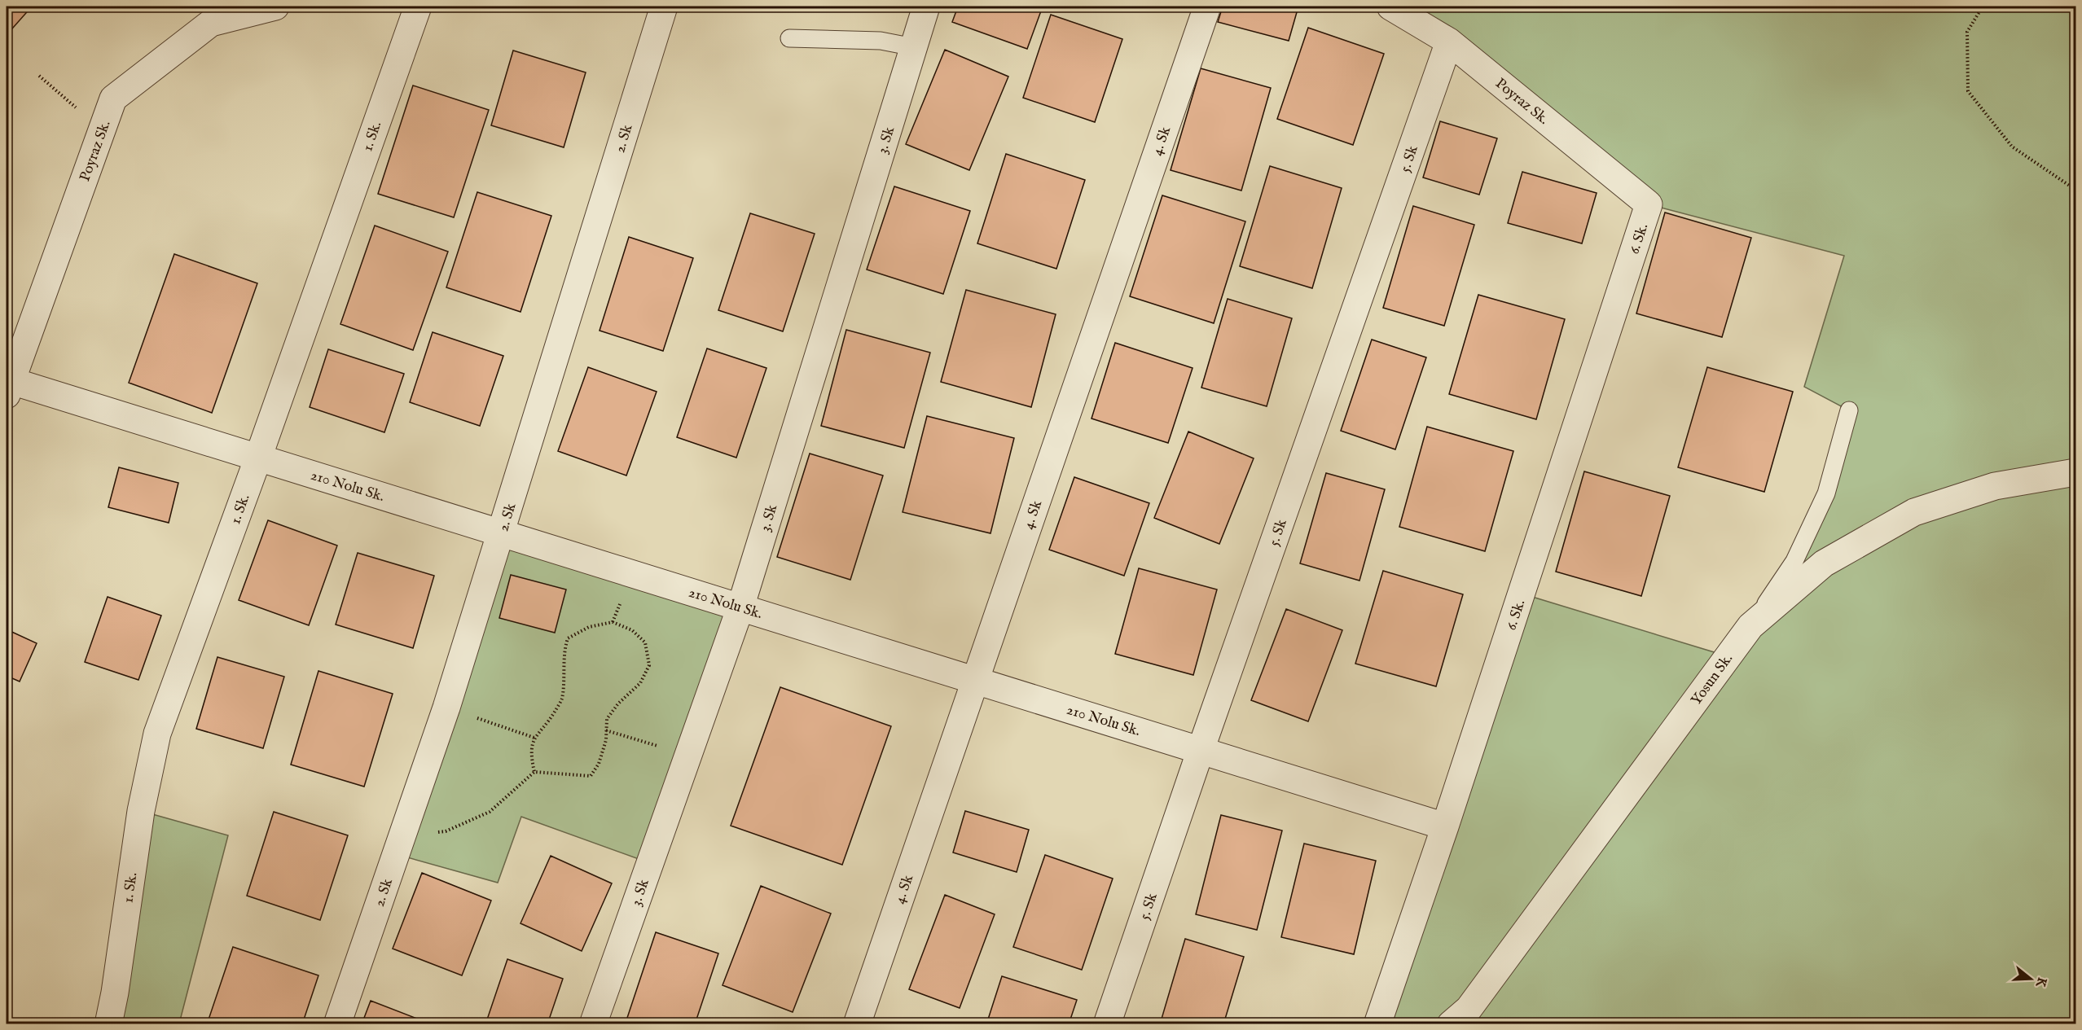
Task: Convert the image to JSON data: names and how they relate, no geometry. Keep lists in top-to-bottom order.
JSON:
{
  "streets": {
    "street": [
      "Poyraz Sk.",
      "1. Sk.",
      "2. Sk",
      "3. Sk",
      "4. Sk",
      "5. Sk",
      "6. Sk.",
      "210 Nolu Sk.",
      "Yosun Sk."
    ]
  },
  "crossings": [
    ["Poyraz Sk.", "5. Sk"],
    ["Poyraz Sk.", "6. Sk."],
    ["Poyraz Sk.", "210 Nolu Sk."],
    ["1. Sk.", "210 Nolu Sk."],
    ["2. Sk", "210 Nolu Sk."],
    ["3. Sk", "210 Nolu Sk."],
    ["4. Sk", "210 Nolu Sk."],
    ["5. Sk", "210 Nolu Sk."],
    ["6. Sk.", "210 Nolu Sk."]
  ],
  "north": "right"
}
